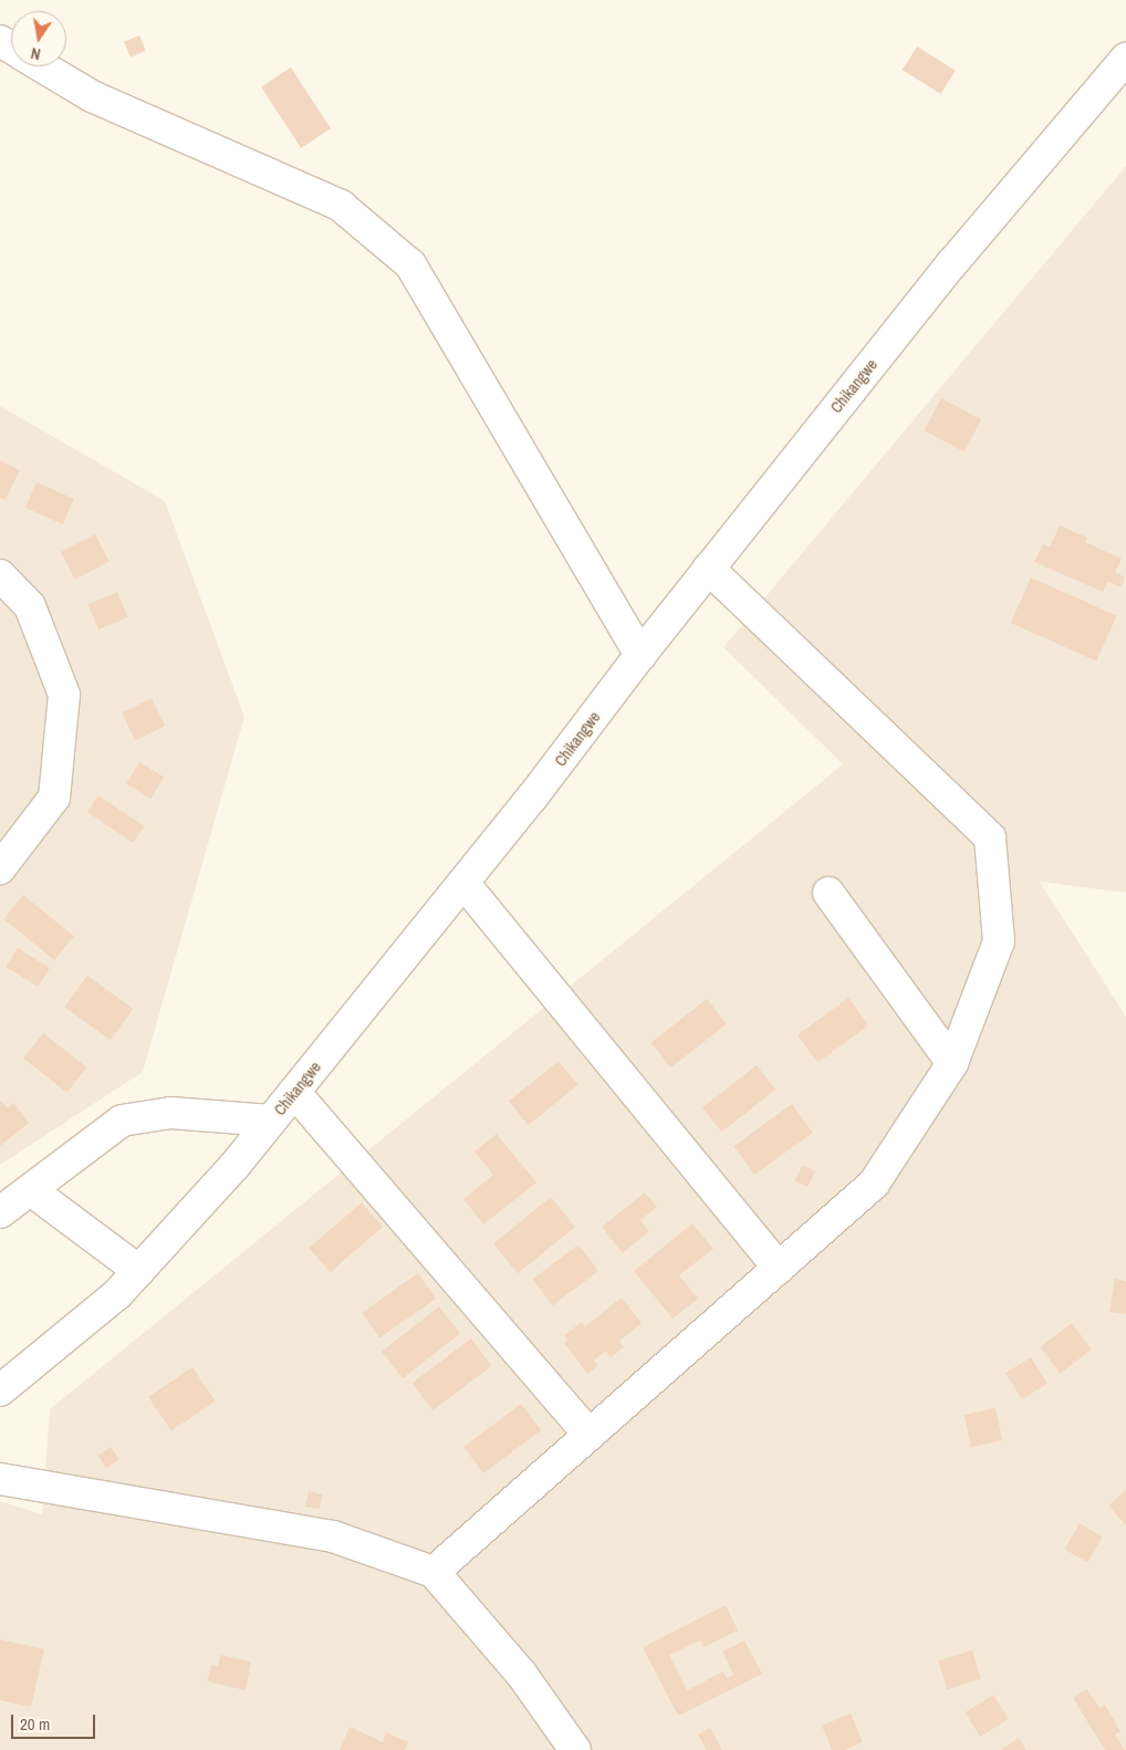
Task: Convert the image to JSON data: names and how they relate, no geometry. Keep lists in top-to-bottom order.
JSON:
{
  "streets": {
    "street": ["Chikangwe"]
  },
  "scale_bar": "20 m",
  "north": "bottom"
}
